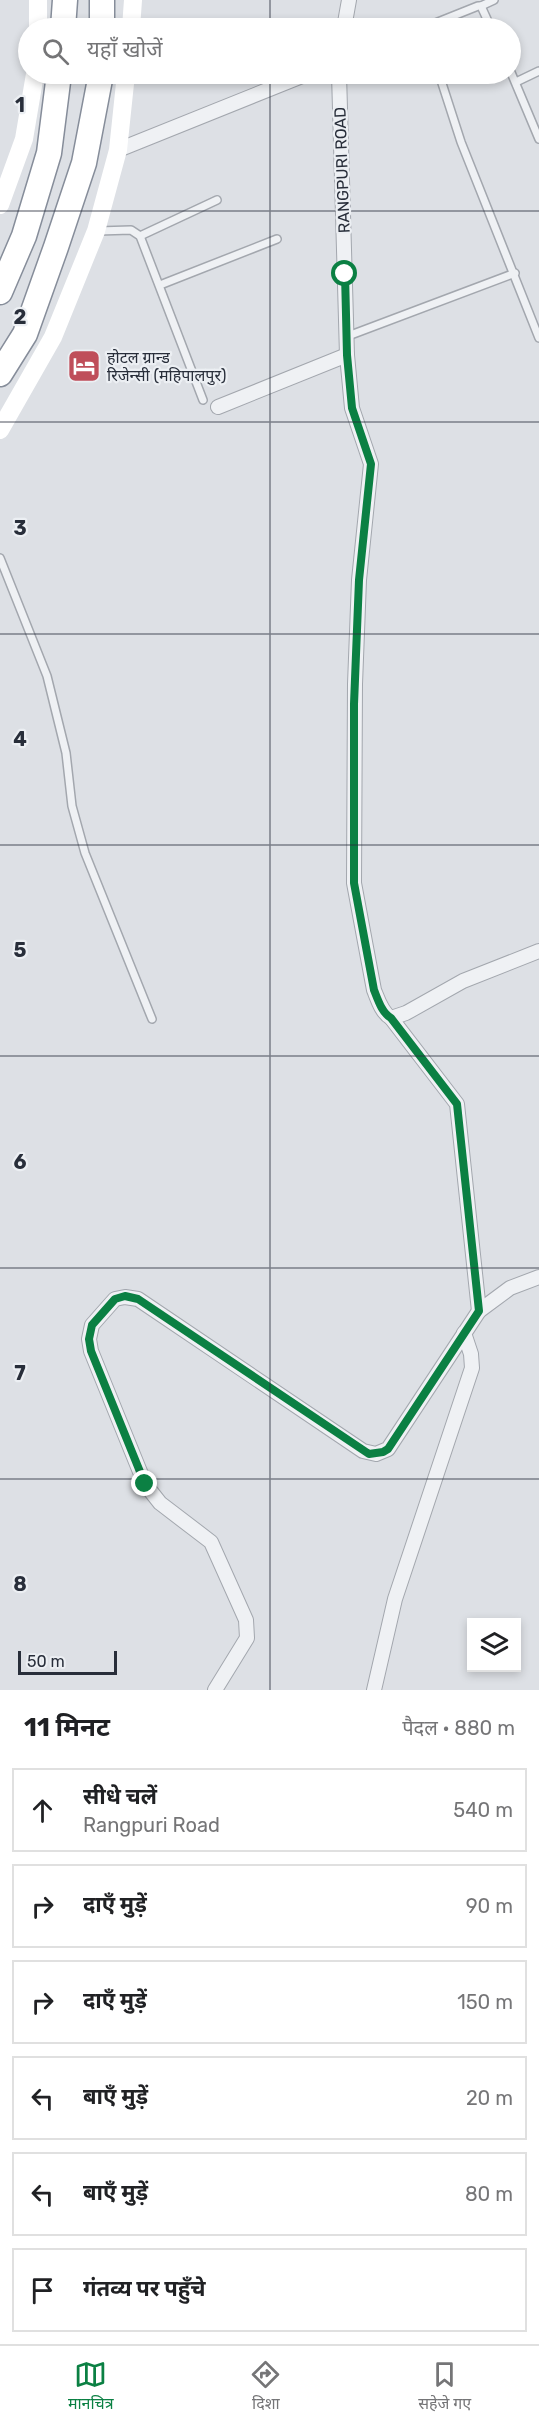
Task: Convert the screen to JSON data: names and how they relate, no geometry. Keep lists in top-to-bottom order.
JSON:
{
  "streets": {
    "street": ["RANGPURI ROAD"]
  },
  "places": {
    "hotel": ["होटल ग्रान्ड रिजेन्सी (महिपालपुर)"]
  },
  "scale_bar": "50 m",
  "page": {
    "search": "यहाँ खोजें",
    "scale": "50 m",
    "heading": ["11 मिनट", "पैदल · 880 m"],
    "list": [
      ["सीधे चलें", "Rangpuri Road", "540 m"],
      ["दाएँ मुड़ें", "90 m"],
      ["दाएँ मुड़ें", "150 m"],
      ["बाएँ मुड़ें", "20 m"],
      ["बाएँ मुड़ें", "80 m"],
      "गंतव्य पर पहुँचे"
    ],
    "nav": ["मानचित्र", "दिशा", "सहेजे गए"]
  },
  "grid": {
    "rows": [
      "1",
      "2",
      "3",
      "4",
      "5",
      "6",
      "7",
      "8"
    ]
  }
}
